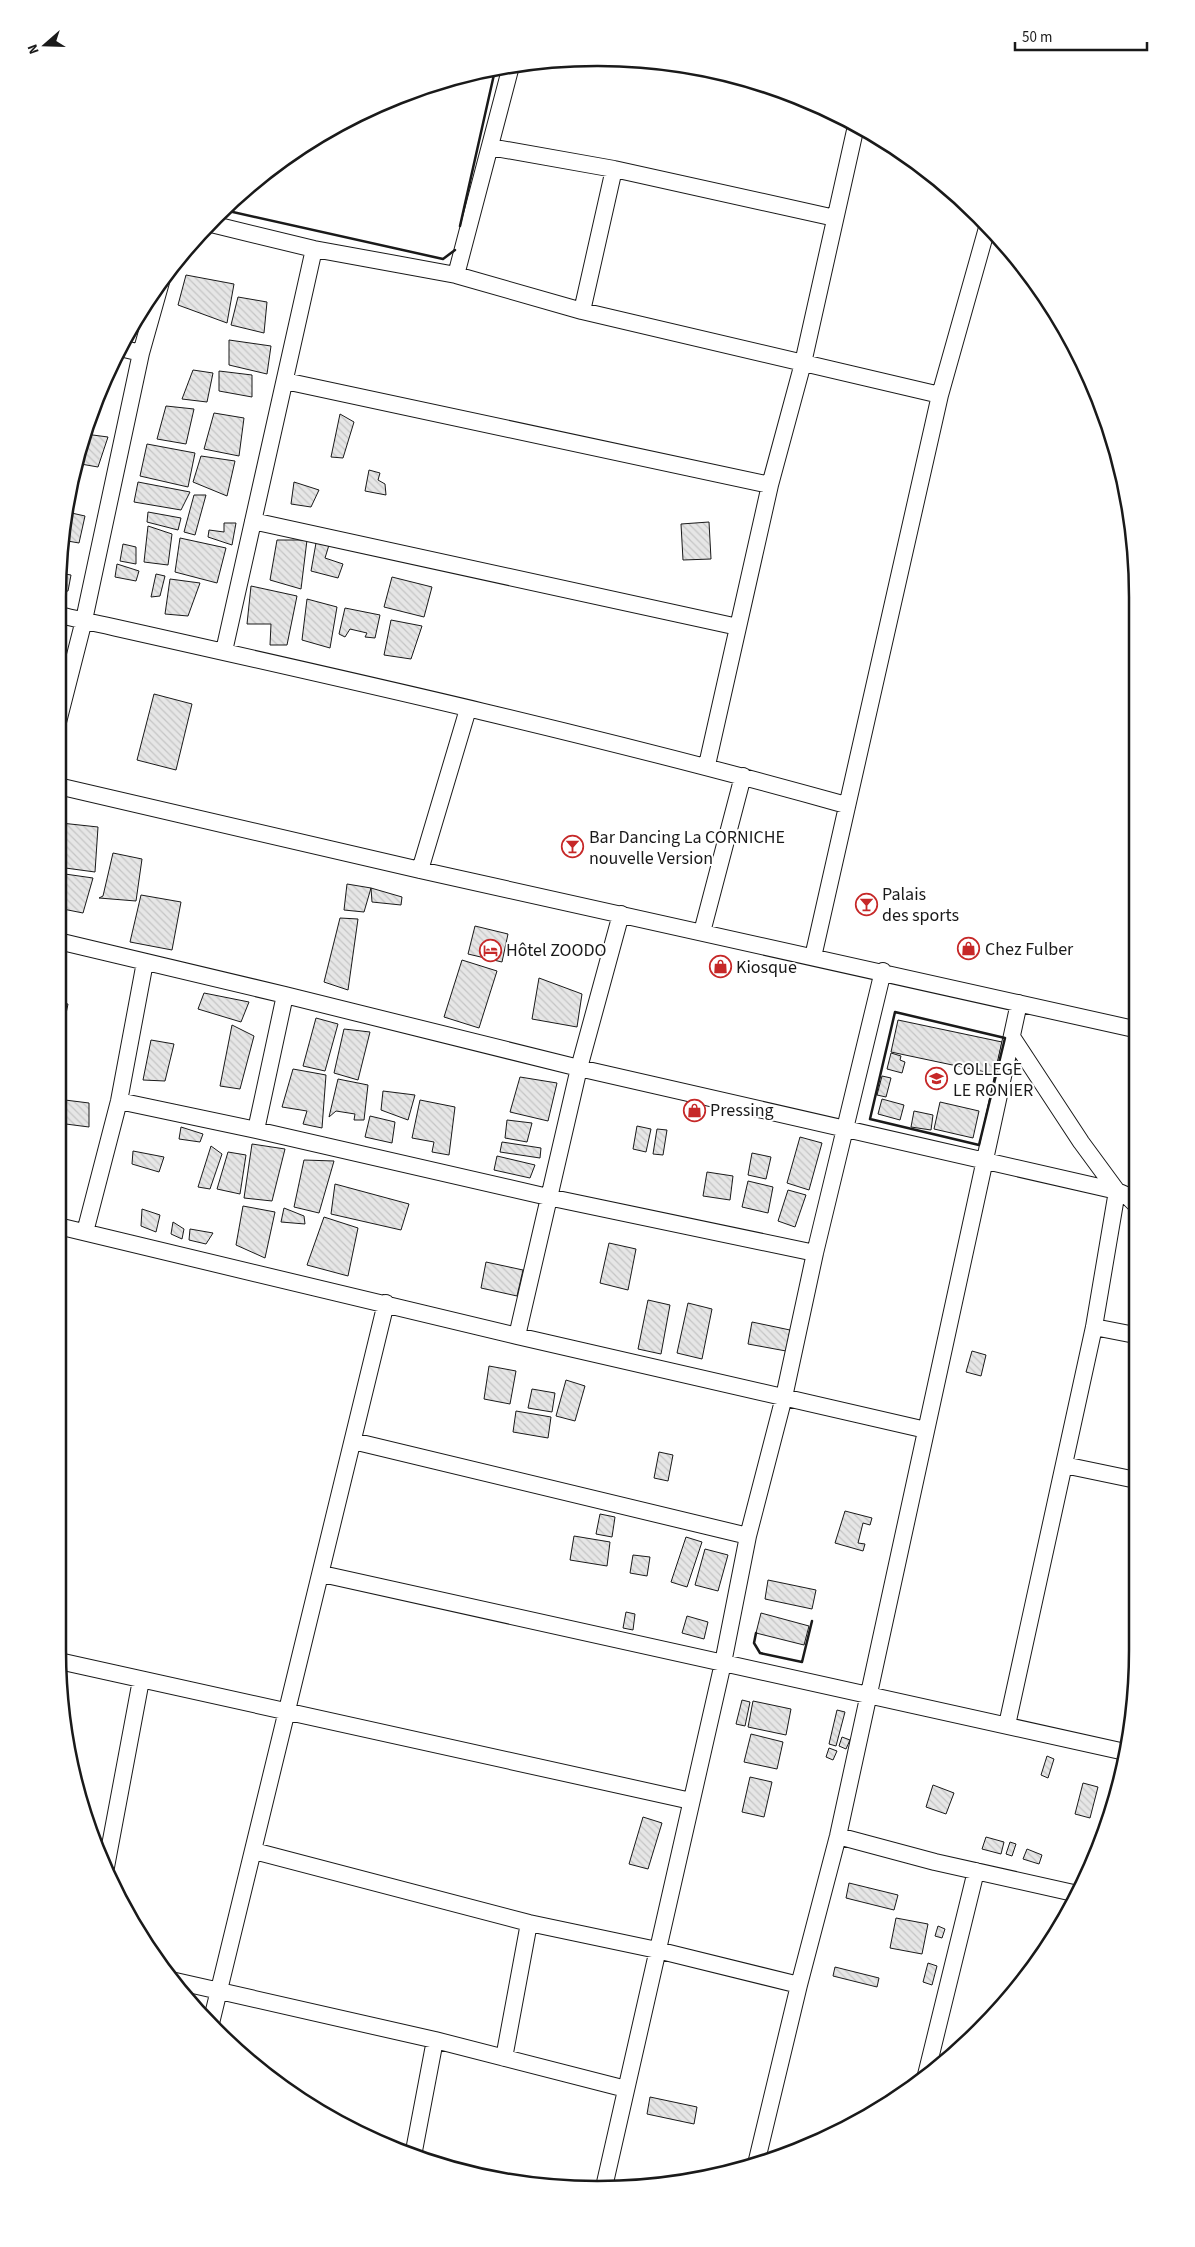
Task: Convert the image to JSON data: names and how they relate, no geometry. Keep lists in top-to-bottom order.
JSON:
{
  "places": {
    "bar": ["Bar Dancing La CORNICHE nouvelle Version", "Palais des sports"],
    "shop": ["Chez Fulber", "Kiosque", "Pressing"],
    "hotel": ["Hôtel ZOODO"],
    "school or university": ["COLLEGE LE RONIER"]
  },
  "scale_bar": "50 m",
  "north": "left"
}
